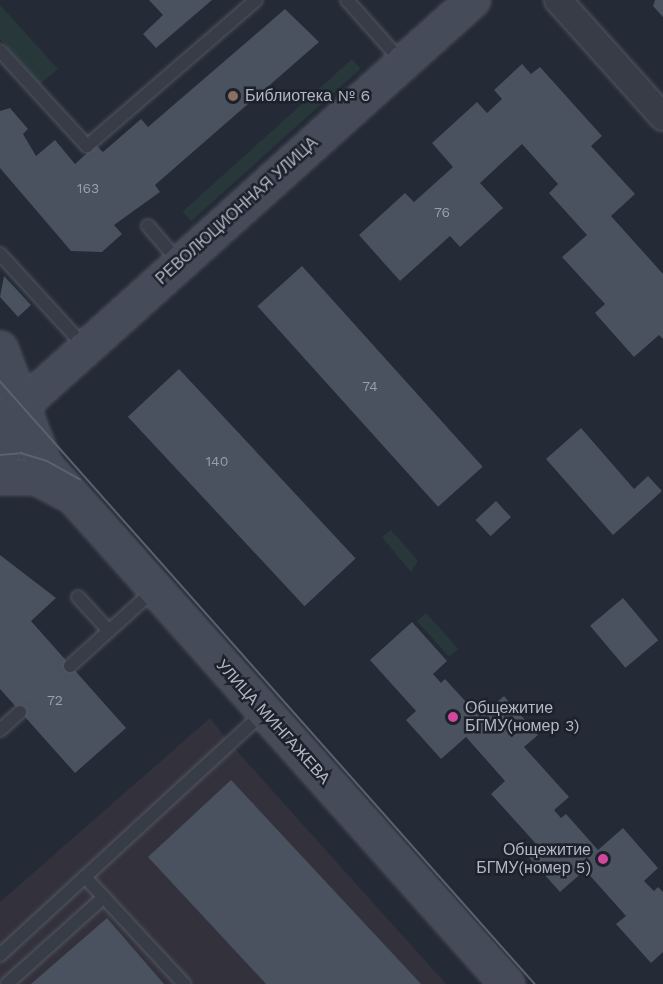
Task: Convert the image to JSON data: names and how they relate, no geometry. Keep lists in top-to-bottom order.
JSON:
{
  "streets": {
    "street": ["РЕВОЛЮЦИОННАЯ УЛИЦА", "УЛИЦА МИНГАЖЕВА"]
  },
  "crossings": [
    ["РЕВОЛЮЦИОННАЯ УЛИЦА", "УЛИЦА МИНГАЖЕВА"]
  ],
  "places": ["Библиотека № 6", "Общежитие БГМУ(номер 3)", "Общежитие БГМУ(номер 5)"],
  "house_numbers": [
    "163",
    "76",
    "74",
    "140",
    "72"
  ]
}
